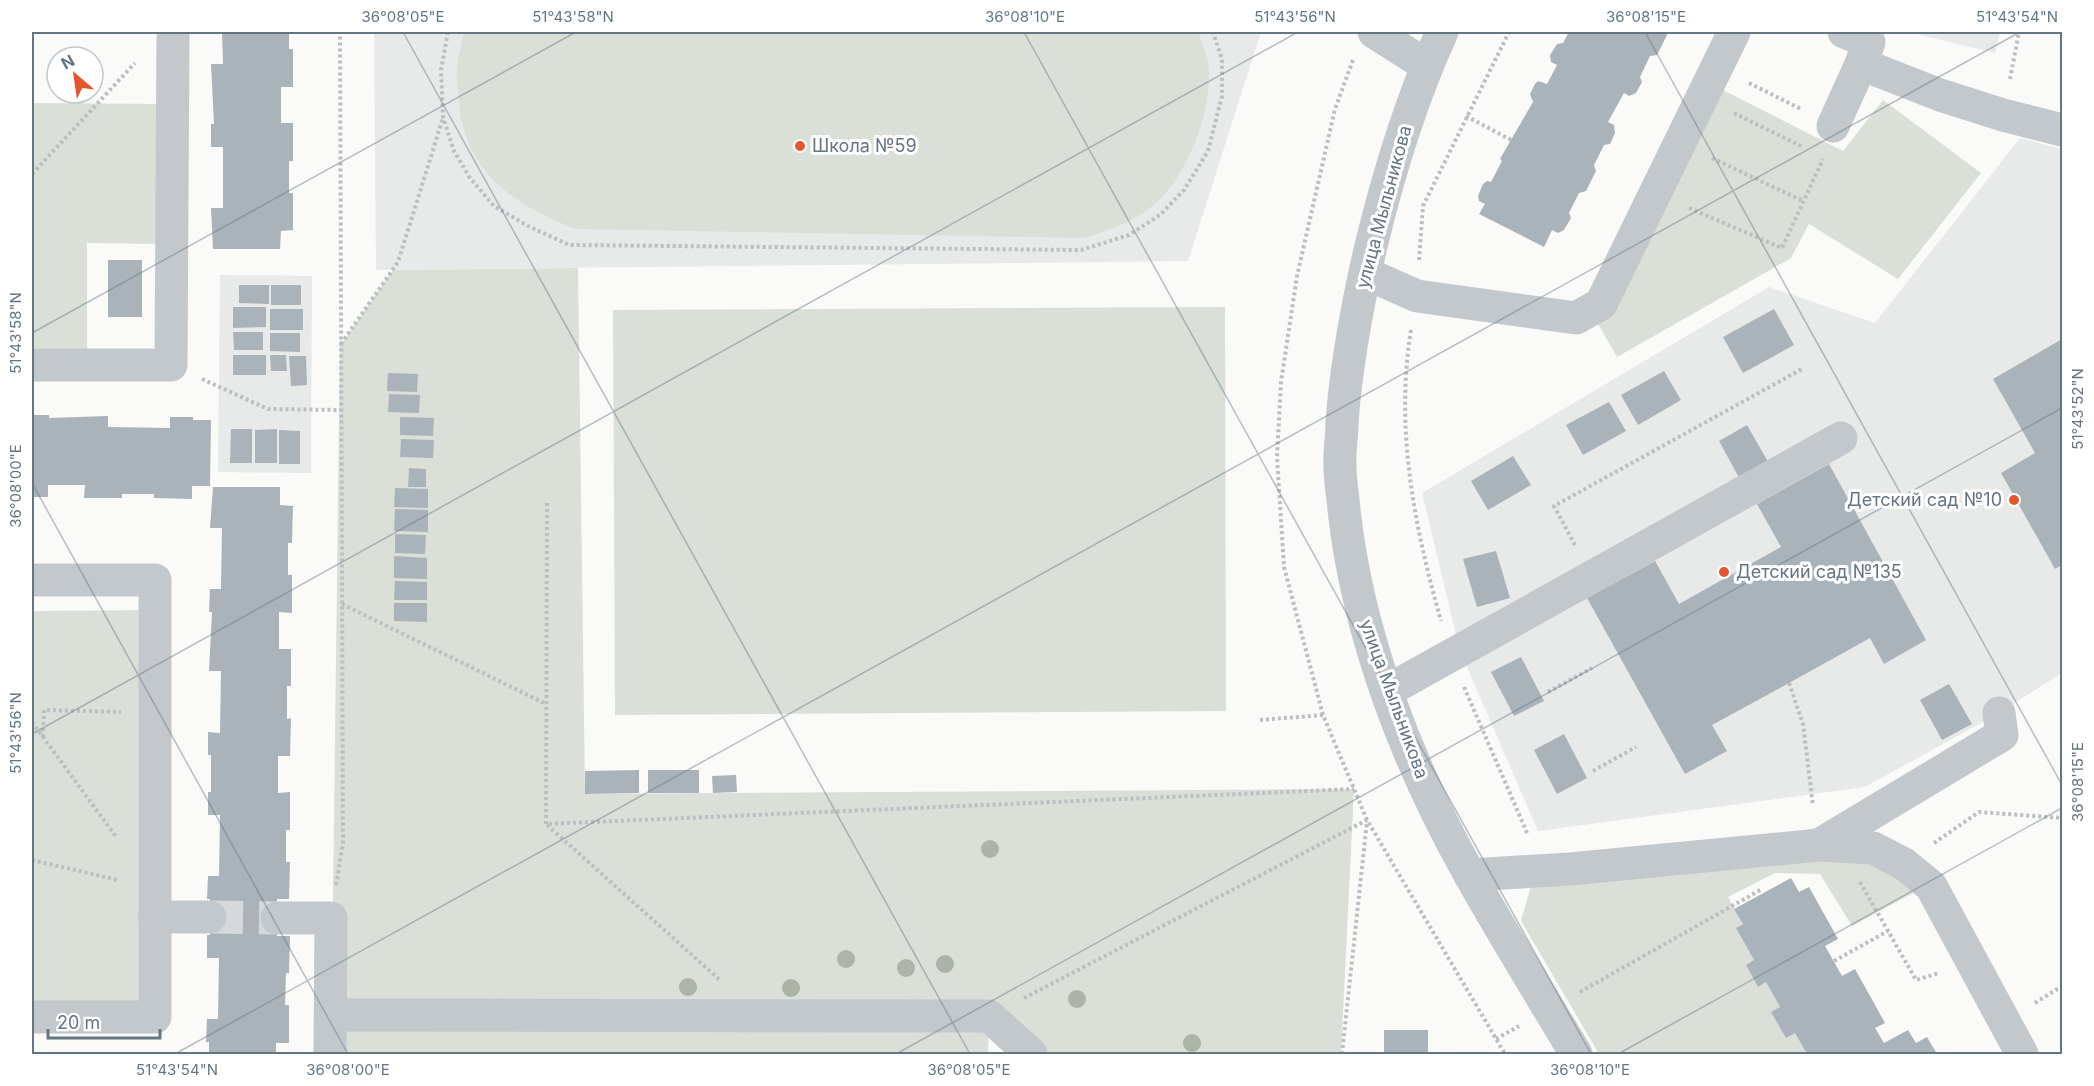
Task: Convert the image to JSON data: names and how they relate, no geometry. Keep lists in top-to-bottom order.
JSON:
{
  "streets": {
    "street": ["улица Мыльникова"]
  },
  "places": ["Школа №59", "Детский сад №10", "Детский сад №135"],
  "scale_bar": "20 m",
  "north": "top left",
  "coordinates": [
    "36°08'05\"E",
    "51°43'58\"N",
    "36°08'10\"E",
    "51°43'56\"N",
    "36°08'15\"E",
    "51°43'54\"N",
    "51°43'52\"N",
    "36°08'00\"E"
  ]
}
